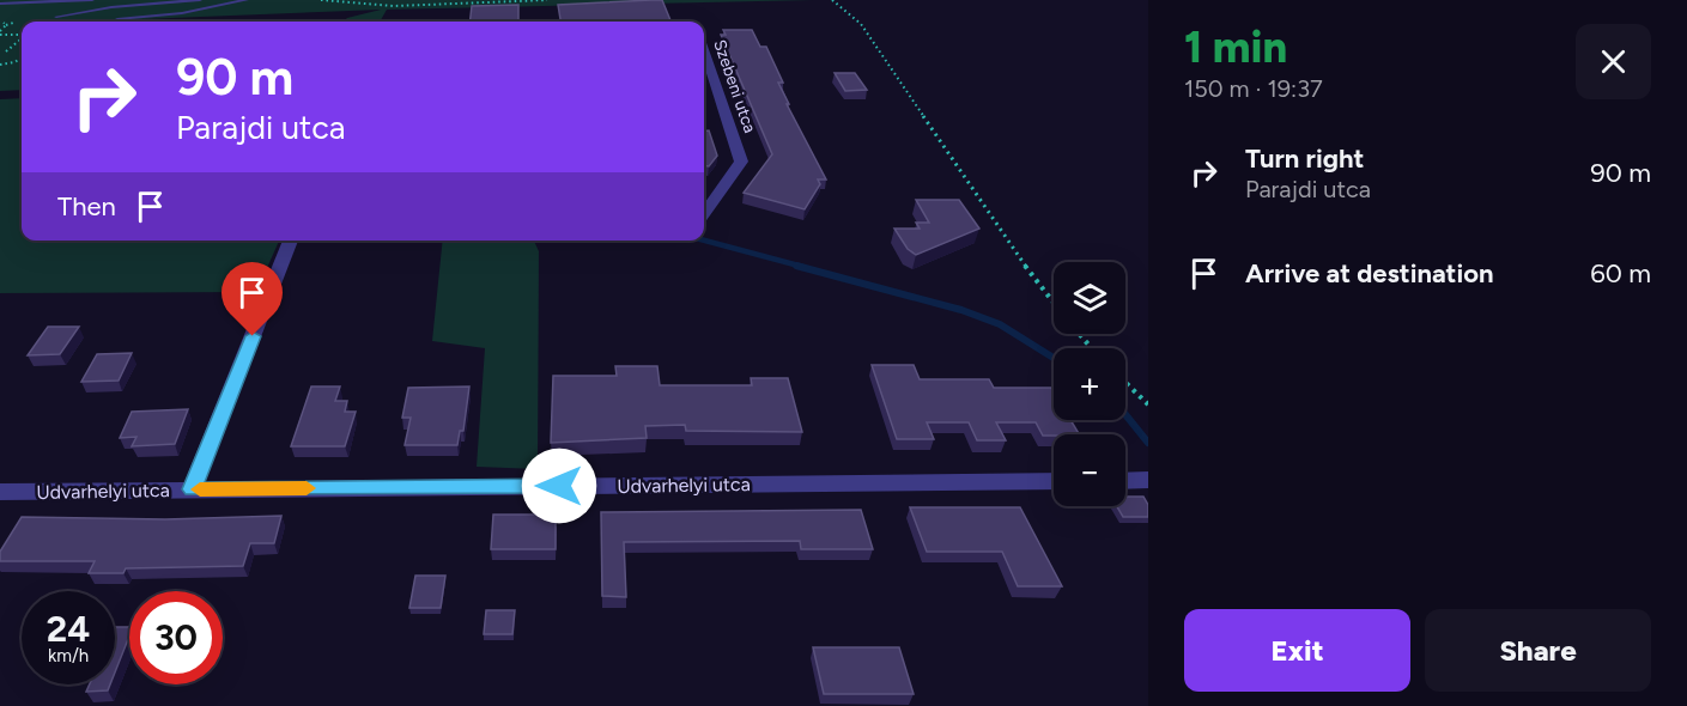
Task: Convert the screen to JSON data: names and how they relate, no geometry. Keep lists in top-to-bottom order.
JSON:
{
  "streets": {
    "street": ["Szebeni utca", "Udvarhelyi utca"]
  },
  "page": {
    "heading": ["1 min", "150 m · 19:37"],
    "turn": ["90 m", "Parajdi utca"],
    "list": [
      {
        "name": "Turn right",
        "note": "Parajdi utca",
        "value": "90 m"
      },
      {
        "name": "Arrive at destination",
        "value": "60 m"
      }
    ],
    "then": "Then",
    "map_buttons": ["+", "−"],
    "speed": "24 km/h",
    "limit": "30",
    "buttons": ["Exit", "Share"]
  }
}
